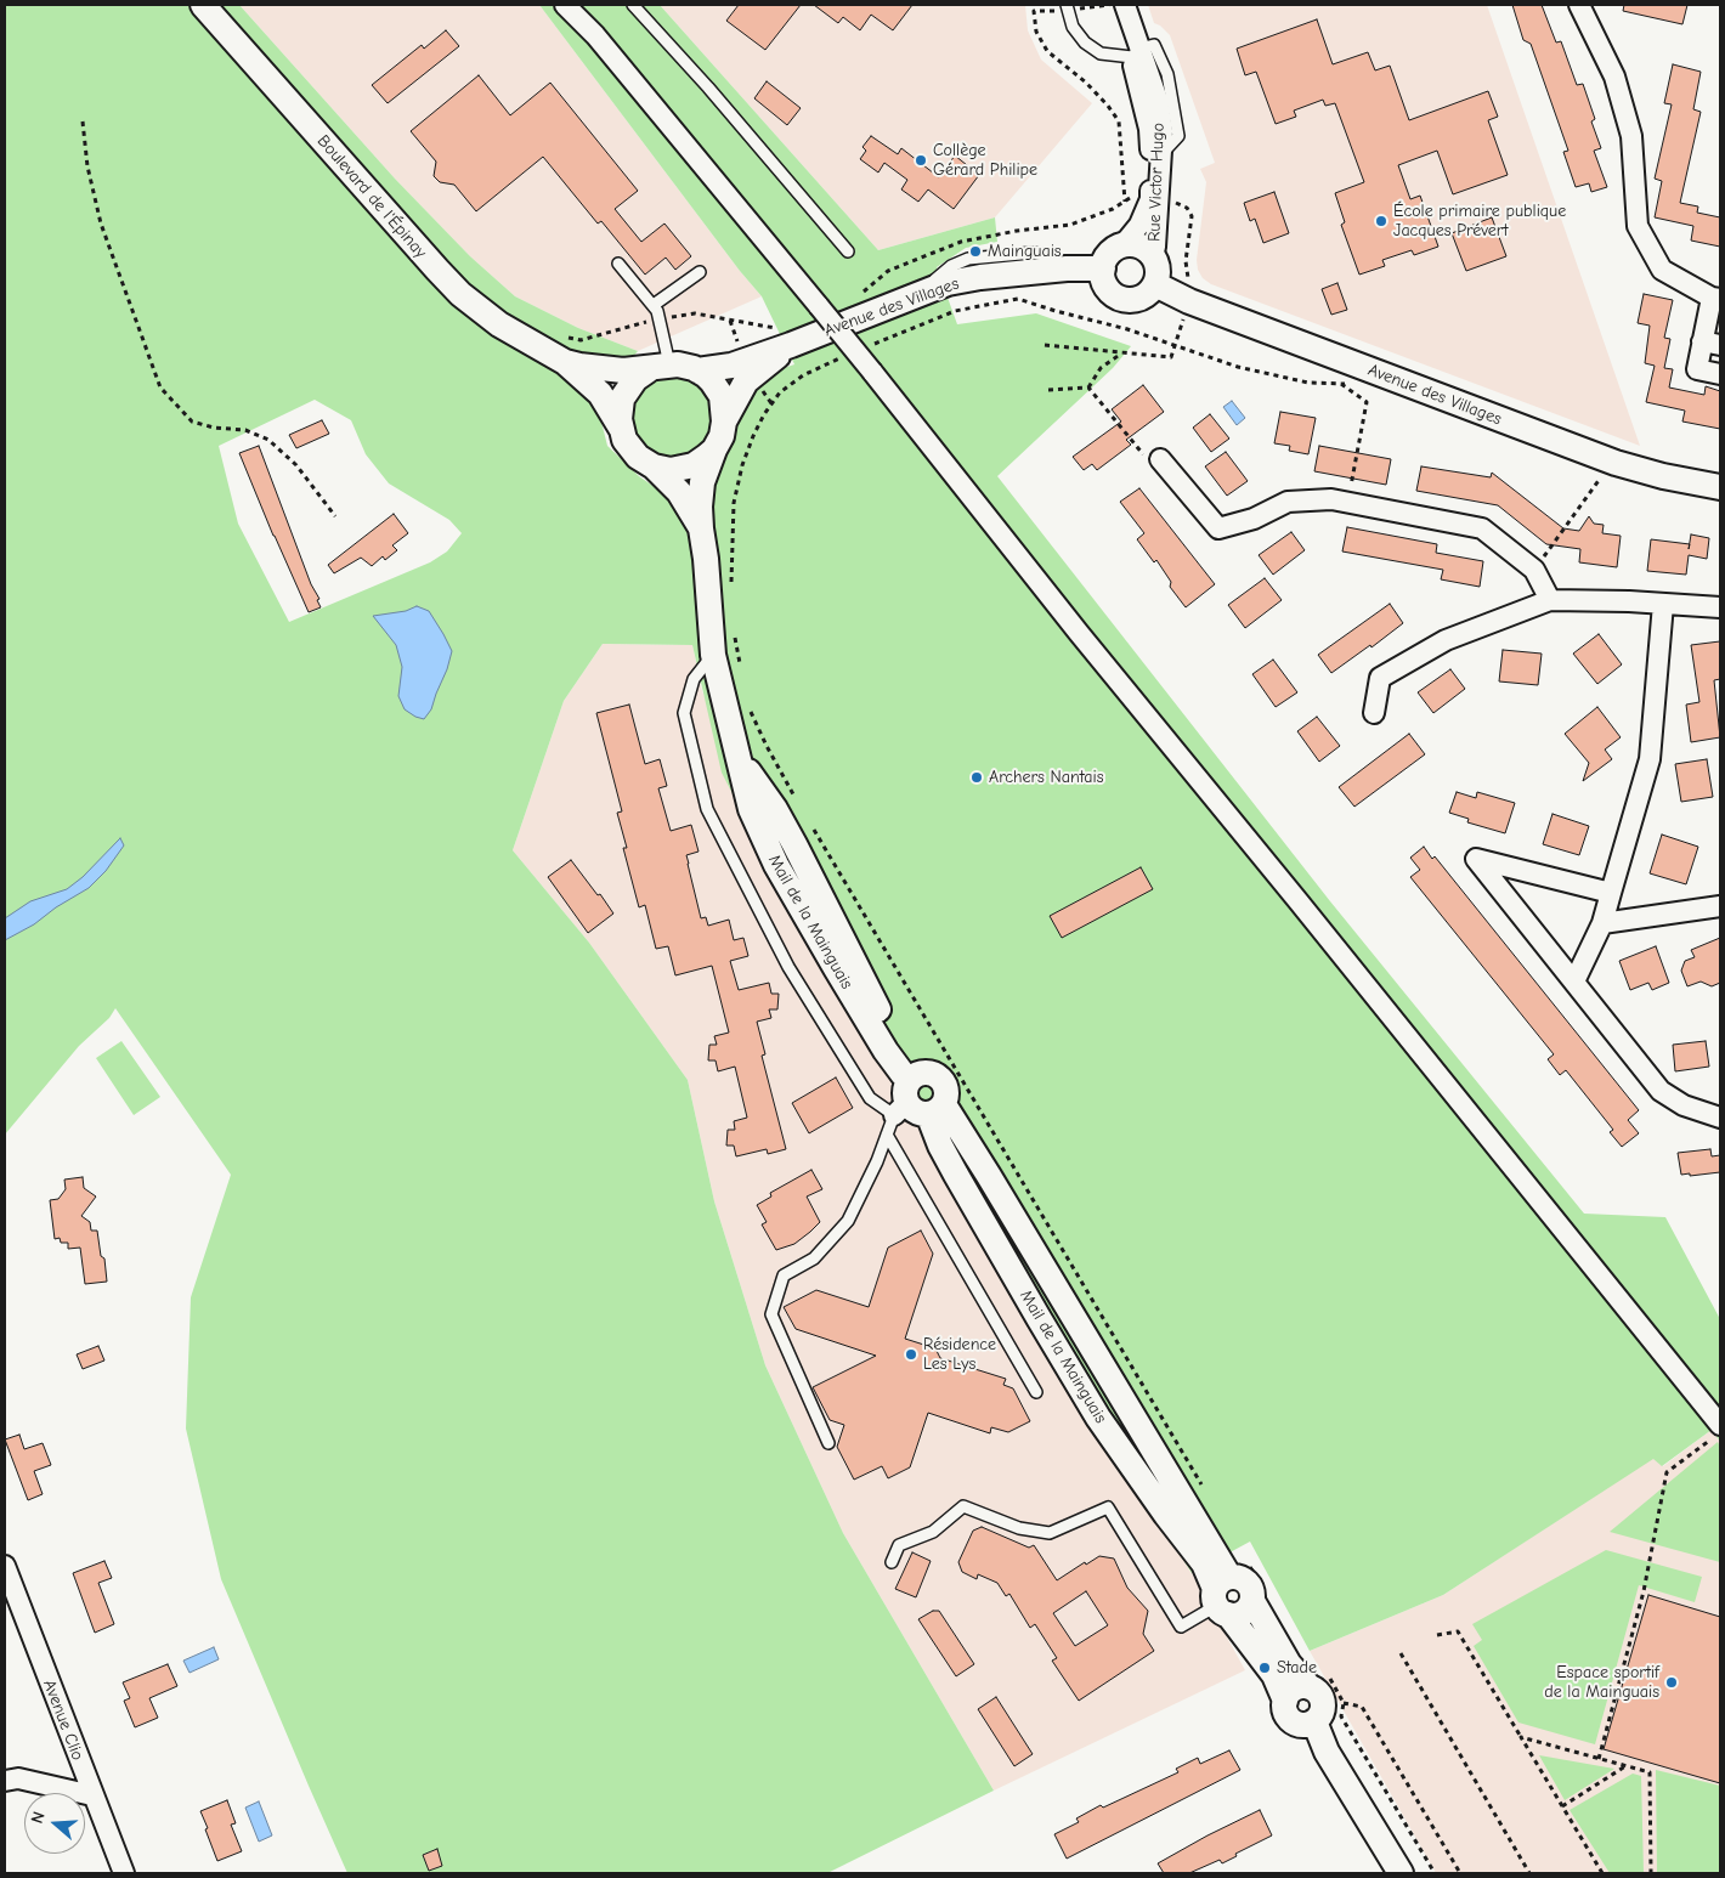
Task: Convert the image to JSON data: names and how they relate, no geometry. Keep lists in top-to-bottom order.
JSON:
{
  "streets": {
    "street": [
      "Rue Victor Hugo",
      "Boulevard de l'Épinay",
      "Avenue des Villages",
      "Mail de la Mainguais",
      "Avenue Clio"
    ]
  },
  "crossings": [
    ["Rue Victor Hugo", "Avenue des Villages"],
    ["Boulevard de l'Épinay", "Avenue des Villages"],
    ["Boulevard de l'Épinay", "Mail de la Mainguais"],
    ["Avenue des Villages", "Mail de la Mainguais"]
  ],
  "places": [
    "Collège Gérard Philipe",
    "École primaire publique Jacques Prévert",
    "Mainguais",
    "Archers Nantais",
    "Résidence Les Lys",
    "Stade",
    "Espace sportif de la Mainguais"
  ],
  "north": "left"
}
